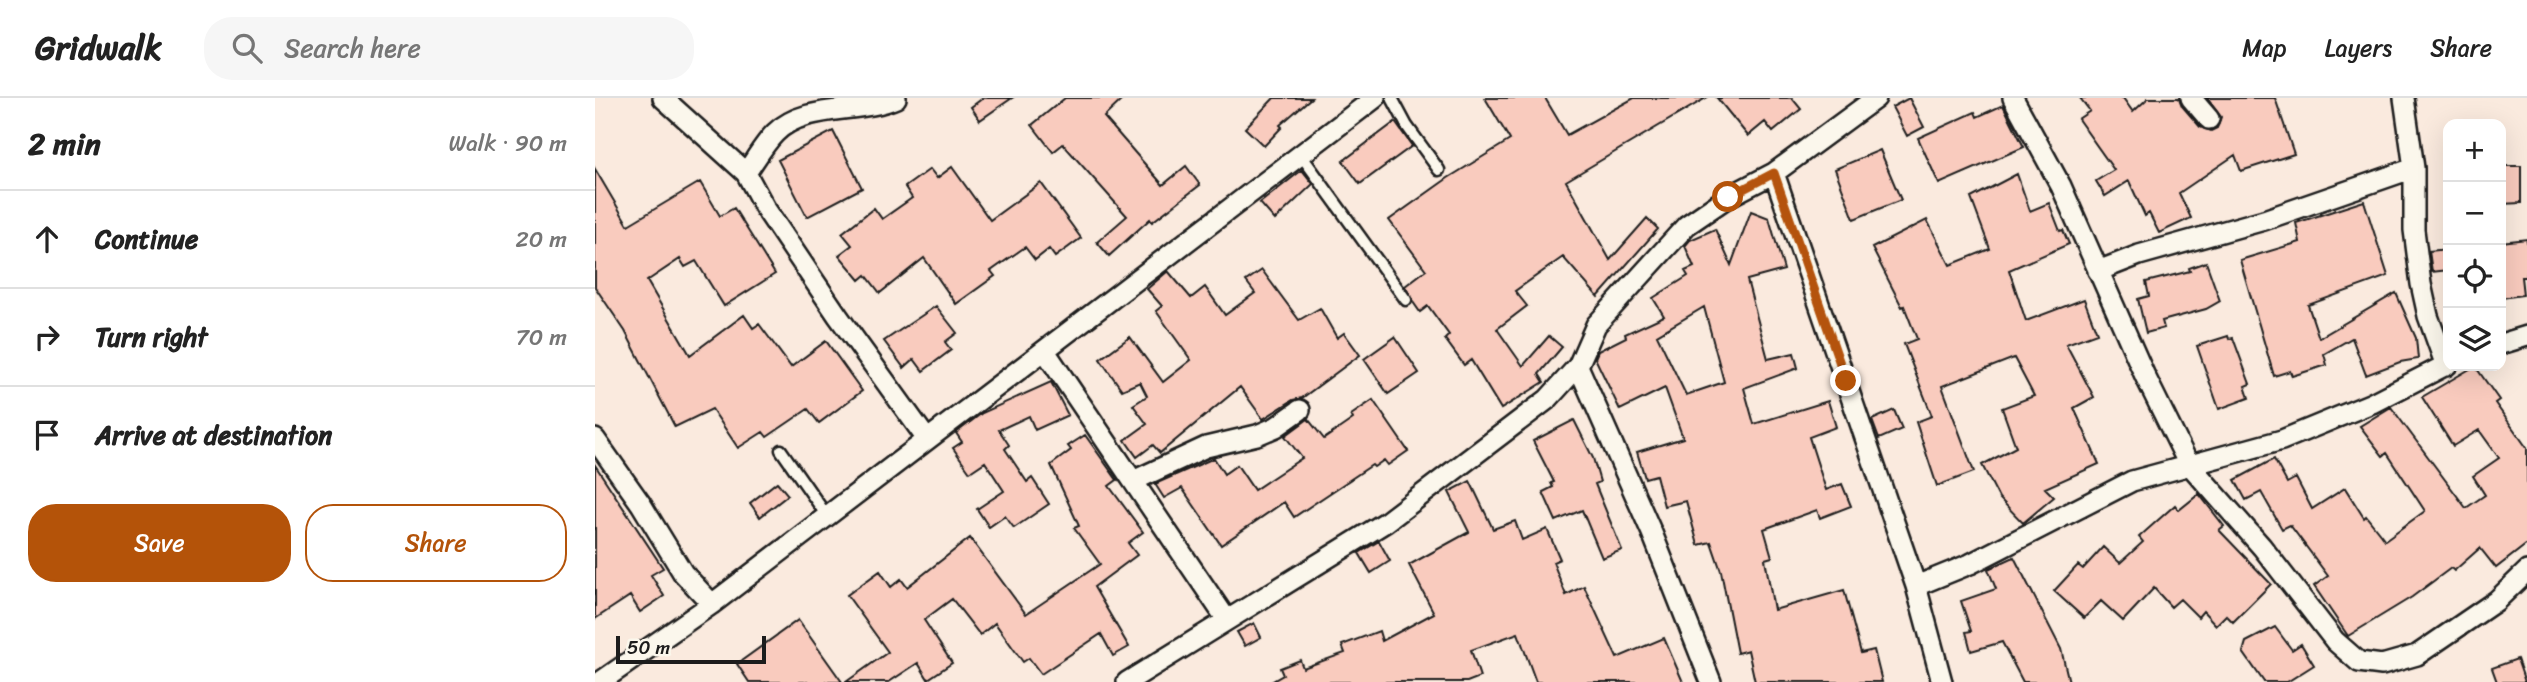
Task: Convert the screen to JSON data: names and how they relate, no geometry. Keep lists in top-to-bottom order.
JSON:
{
  "scale_bar": "50 m",
  "page": {
    "header": "Gridwalk",
    "search": "Search here",
    "nav": ["Map", "Layers", "Share"],
    "heading": ["2 min", "Walk · 90 m"],
    "map_buttons": ["+", "−"],
    "list": [
      ["Continue", "20 m"],
      ["Turn right", "70 m"],
      "Arrive at destination"
    ],
    "buttons": ["Save", "Share"],
    "scale": "50 m"
  }
}
